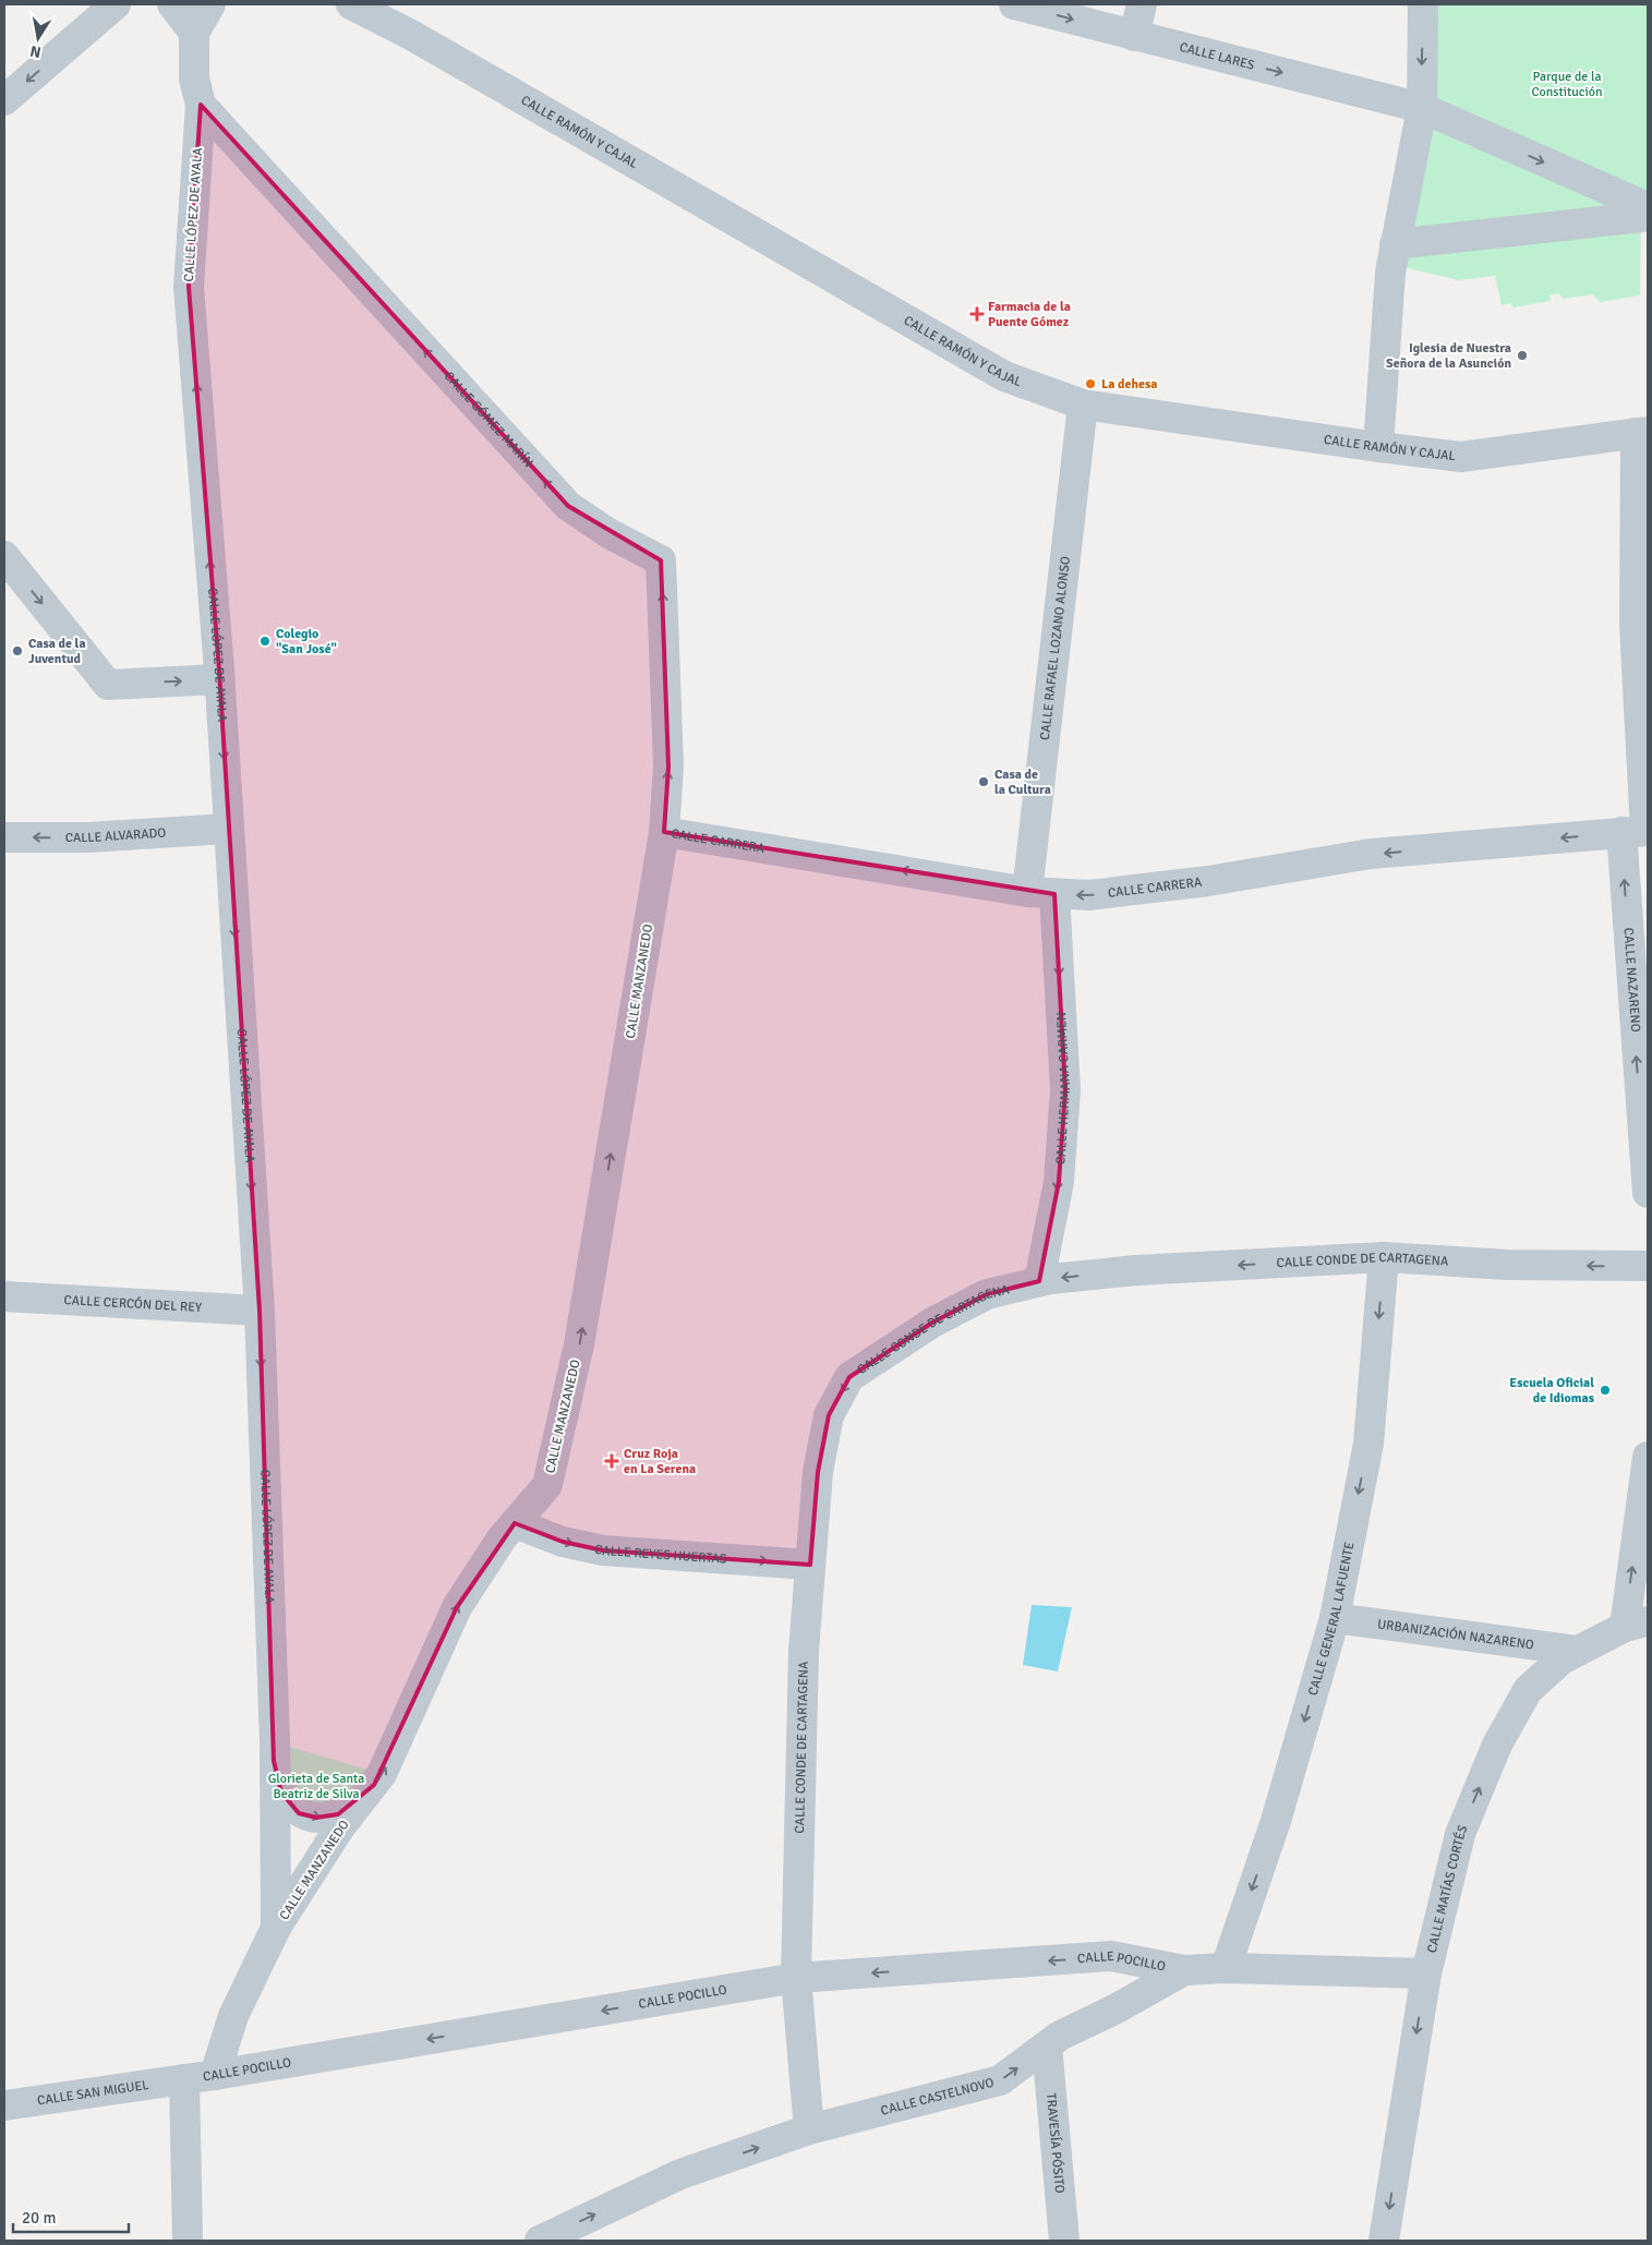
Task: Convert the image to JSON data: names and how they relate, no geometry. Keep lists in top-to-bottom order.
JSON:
{
  "streets": {
    "street": [
      "CALLE LARES",
      "CALLE RAMÓN Y CAJAL",
      "CALLE LÓPEZ DE AYALA",
      "CALLE GÓMEZ MARÍN",
      "CALLE RAFAEL LOZANO ALONSO",
      "CALLE ALVARADO",
      "CALLE CARRERA",
      "CALLE NAZARENO",
      "CALLE MANZANEDO",
      "CALLE HERMANA CARMEN",
      "CALLE CONDE DE CARTAGENA",
      "CALLE CERCÓN DEL REY",
      "CALLE REYES HUERTAS",
      "CALLE GENERAL LAFUENTE",
      "URBANIZACIÓN NAZARENO",
      "CALLE MATÍAS CORTÉS",
      "CALLE POCILLO",
      "CALLE SAN MIGUEL",
      "CALLE CASTELNOVO",
      "TRAVESÍA PÓSITO"
    ]
  },
  "crossings": [
    ["CALLE RAMÓN Y CAJAL", "CALLE RAFAEL LOZANO ALONSO"],
    ["CALLE RAMÓN Y CAJAL", "CALLE NAZARENO"],
    ["CALLE LÓPEZ DE AYALA", "CALLE GÓMEZ MARÍN"],
    ["CALLE LÓPEZ DE AYALA", "CALLE ALVARADO"],
    ["CALLE LÓPEZ DE AYALA", "CALLE MANZANEDO"],
    ["CALLE LÓPEZ DE AYALA", "CALLE CERCÓN DEL REY"],
    ["CALLE LÓPEZ DE AYALA", "CALLE POCILLO"],
    ["CALLE GÓMEZ MARÍN", "CALLE CARRERA"],
    ["CALLE GÓMEZ MARÍN", "CALLE MANZANEDO"],
    ["CALLE RAFAEL LOZANO ALONSO", "CALLE CARRERA"],
    ["CALLE RAFAEL LOZANO ALONSO", "CALLE HERMANA CARMEN"],
    ["CALLE CARRERA", "CALLE NAZARENO"],
    ["CALLE CARRERA", "CALLE MANZANEDO"],
    ["CALLE CARRERA", "CALLE HERMANA CARMEN"],
    ["CALLE MANZANEDO", "CALLE REYES HUERTAS"],
    ["CALLE HERMANA CARMEN", "CALLE CONDE DE CARTAGENA"],
    ["CALLE CONDE DE CARTAGENA", "CALLE REYES HUERTAS"],
    ["CALLE CONDE DE CARTAGENA", "CALLE GENERAL LAFUENTE"],
    ["CALLE CONDE DE CARTAGENA", "CALLE POCILLO"],
    ["CALLE CONDE DE CARTAGENA", "CALLE CASTELNOVO"],
    ["CALLE GENERAL LAFUENTE", "URBANIZACIÓN NAZARENO"],
    ["CALLE GENERAL LAFUENTE", "CALLE CASTELNOVO"],
    ["URBANIZACIÓN NAZARENO", "CALLE MATÍAS CORTÉS"],
    ["CALLE MATÍAS CORTÉS", "CALLE CASTELNOVO"],
    ["CALLE POCILLO", "CALLE SAN MIGUEL"],
    ["CALLE POCILLO", "CALLE CASTELNOVO"],
    ["CALLE CASTELNOVO", "TRAVESÍA PÓSITO"]
  ],
  "one_way": [
    "CALLE LARES",
    "CALLE GÓMEZ MARÍN",
    "CALLE ALVARADO",
    "CALLE CARRERA",
    "CALLE NAZARENO",
    "CALLE MANZANEDO",
    "CALLE HERMANA CARMEN",
    "CALLE CONDE DE CARTAGENA",
    "CALLE REYES HUERTAS",
    "CALLE GENERAL LAFUENTE",
    "CALLE POCILLO",
    "CALLE CASTELNOVO"
  ],
  "parks": ["Parque de la Constitución", "Glorieta de Santa Beatriz de Silva"],
  "places": {
    "health": ["Farmacia de la Puente Gómez", "Cruz Roja en La Serena"],
    "other": [
      "Iglesia de Nuestra Señora de la Asunción",
      "La dehesa",
      "Colegio \"San José\"",
      "Casa de la Juventud",
      "Casa de la Cultura",
      "Escuela Oficial de Idiomas"
    ]
  },
  "scale_bar": "20 m",
  "north": "bottom"
}
